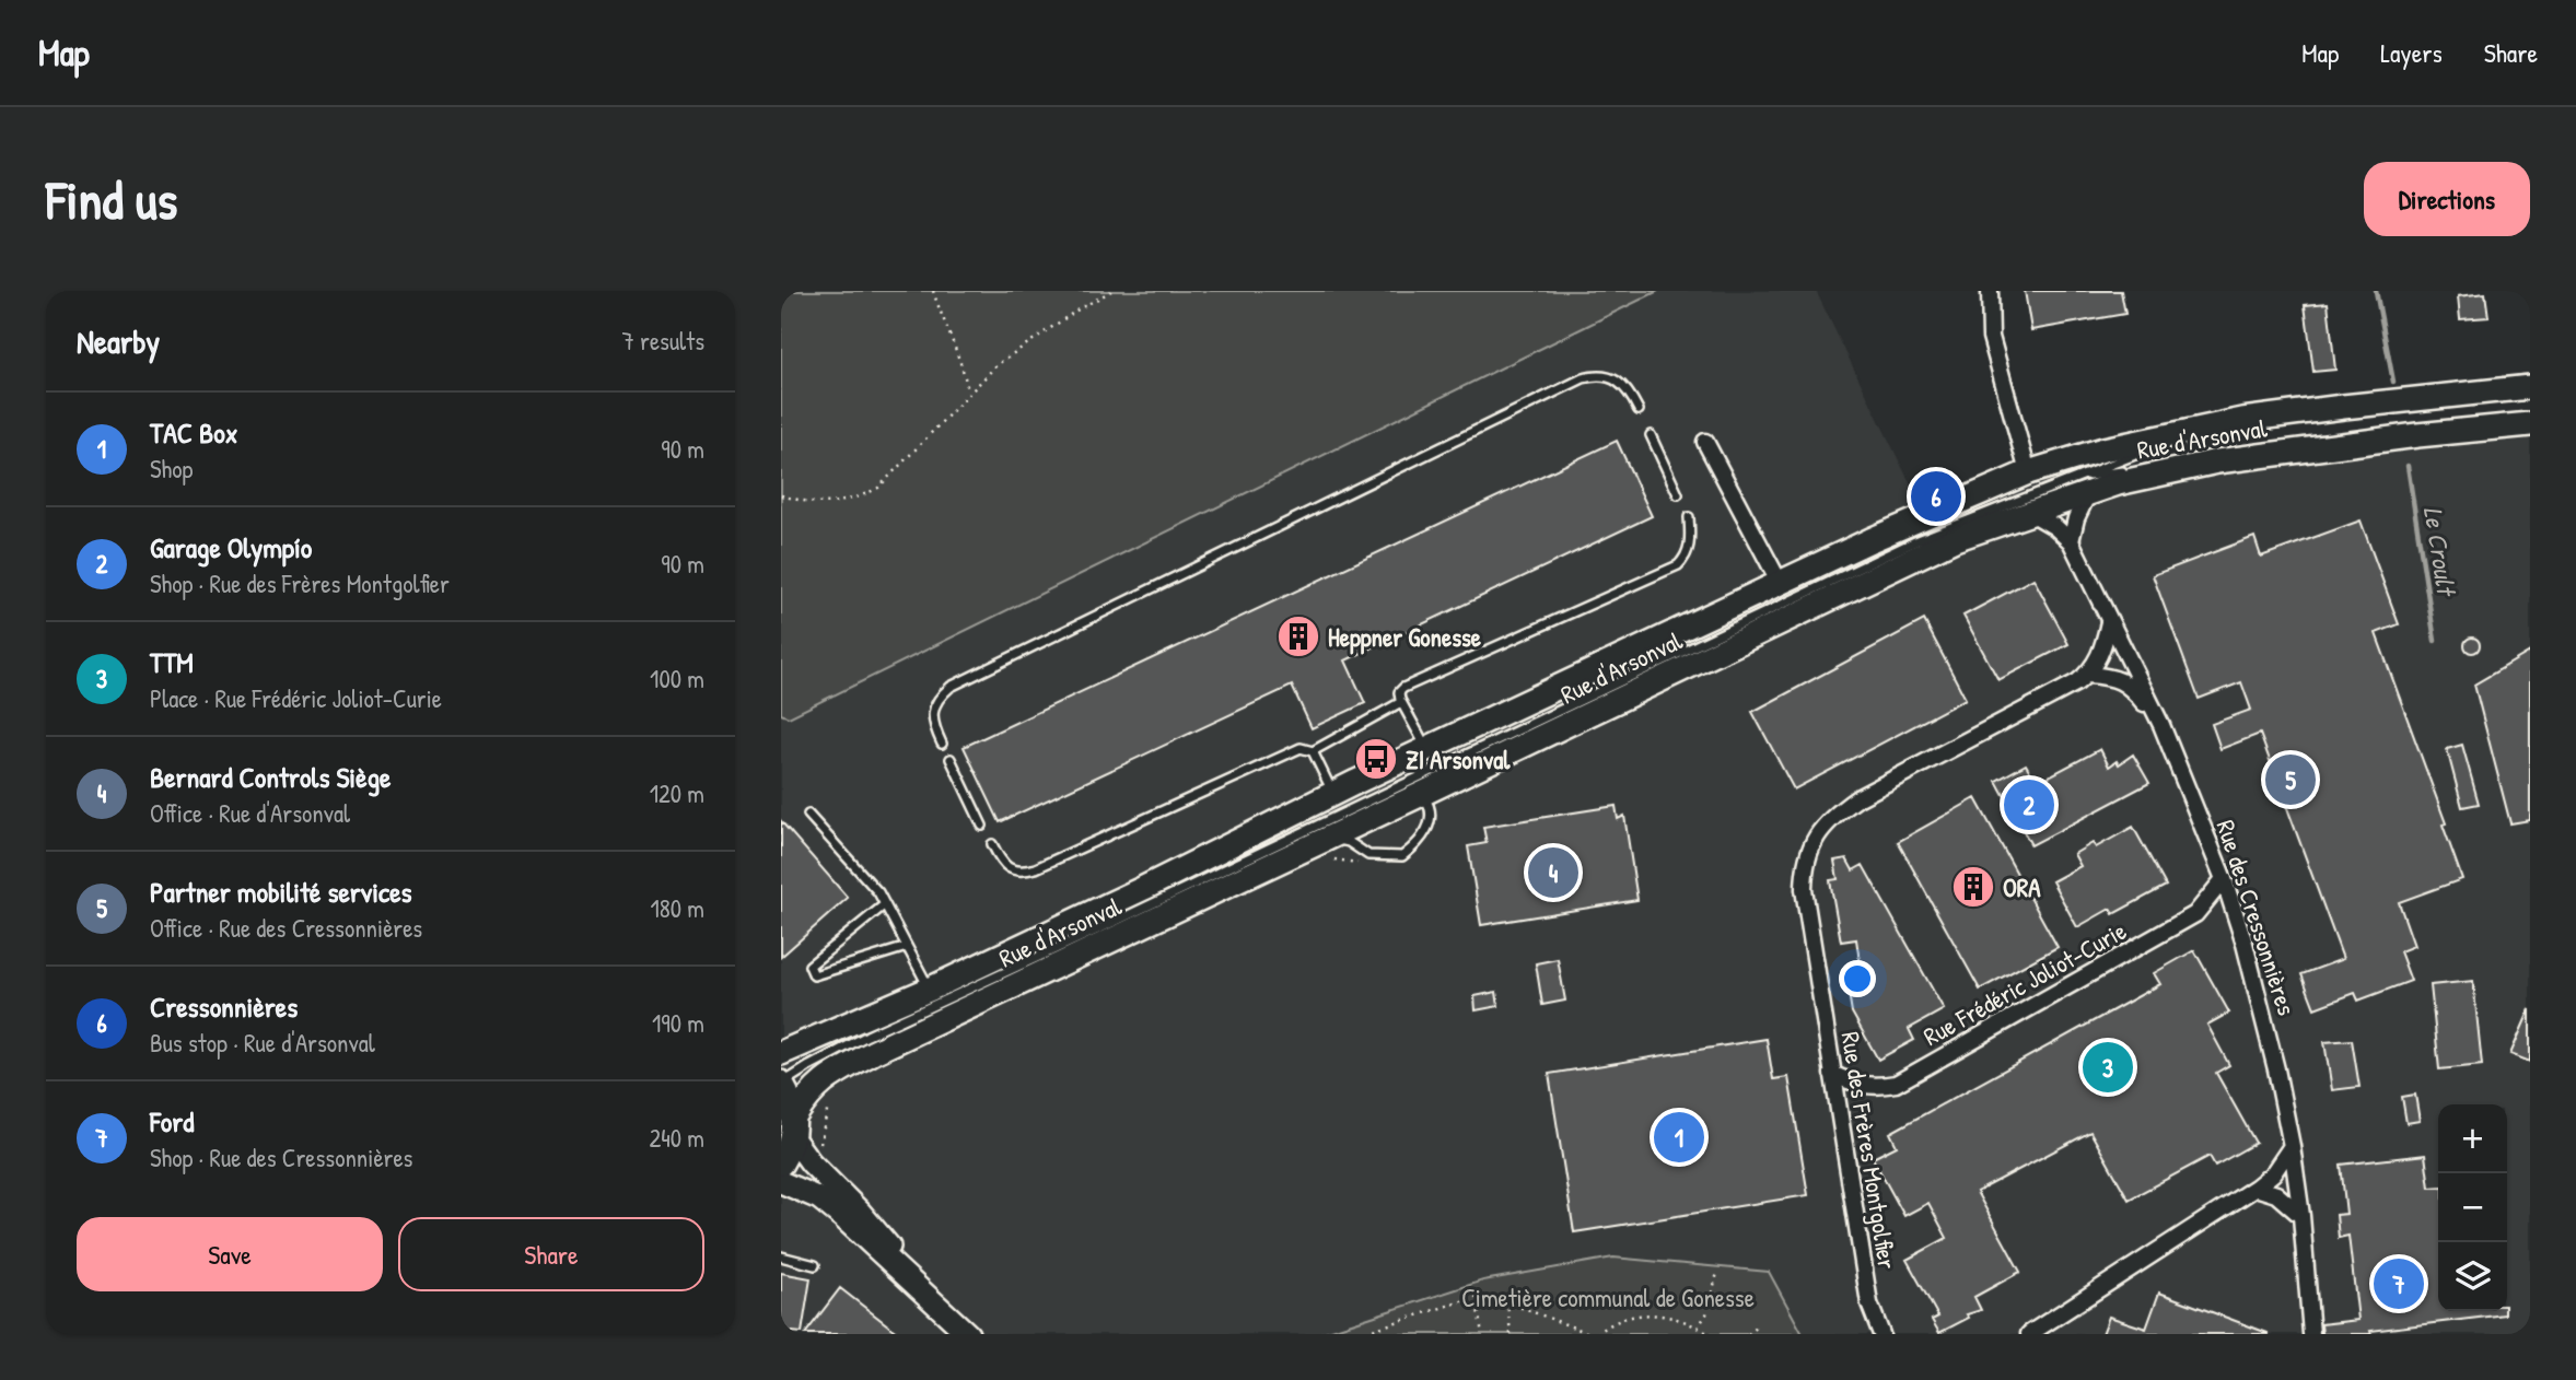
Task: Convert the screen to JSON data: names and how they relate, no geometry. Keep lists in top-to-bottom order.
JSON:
{
  "streets": {
    "main road": ["Rue d'Arsonval"],
    "street": ["Rue des Cressonnières", "Rue Frédéric Joliot-Curie", "Rue des Frères Montgolfier"]
  },
  "crossings": [
    ["Rue d'Arsonval", "Rue des Cressonnières"],
    ["Rue des Cressonnières", "Rue Frédéric Joliot-Curie"],
    ["Rue Frédéric Joliot-Curie", "Rue des Frères Montgolfier"]
  ],
  "water": ["Le Croult"],
  "parks": ["Cimetière communal de Gonesse"],
  "places": {
    "building": ["Heppner Gonesse", "ORA"],
    "bus stop": ["ZI Arsonval"]
  },
  "page": {
    "header": "Map",
    "nav": ["Map", "Layers", "Share"],
    "buttons": [
      "Directions",
      ["Save", "Share"]
    ],
    "title": "Find us",
    "heading": ["Nearby", "7 results"],
    "list": [
      {
        "mark": "1",
        "name": "TAC Box",
        "note": "Shop",
        "value": "90 m"
      },
      {
        "mark": "2",
        "name": "Garage Olympío",
        "note": "Shop · Rue des Frères Montgolfier",
        "value": "90 m"
      },
      {
        "mark": "3",
        "name": "TTM",
        "note": "Place · Rue Frédéric Joliot-Curie",
        "value": "100 m"
      },
      {
        "mark": "4",
        "name": "Bernard Controls Siège",
        "note": "Office · Rue d'Arsonval",
        "value": "120 m"
      },
      {
        "mark": "5",
        "name": "Partner mobilité services",
        "note": "Office · Rue des Cressonnières",
        "value": "180 m"
      },
      {
        "mark": "6",
        "name": "Cressonnières",
        "note": "Bus stop · Rue d'Arsonval",
        "value": "190 m"
      },
      {
        "mark": "7",
        "name": "Ford",
        "note": "Shop · Rue des Cressonnières",
        "value": "240 m"
      }
    ],
    "pins": [
      "6",
      "5",
      "2",
      "4",
      "3",
      "1",
      "7"
    ],
    "map_buttons": ["+", "−"]
  }
}
